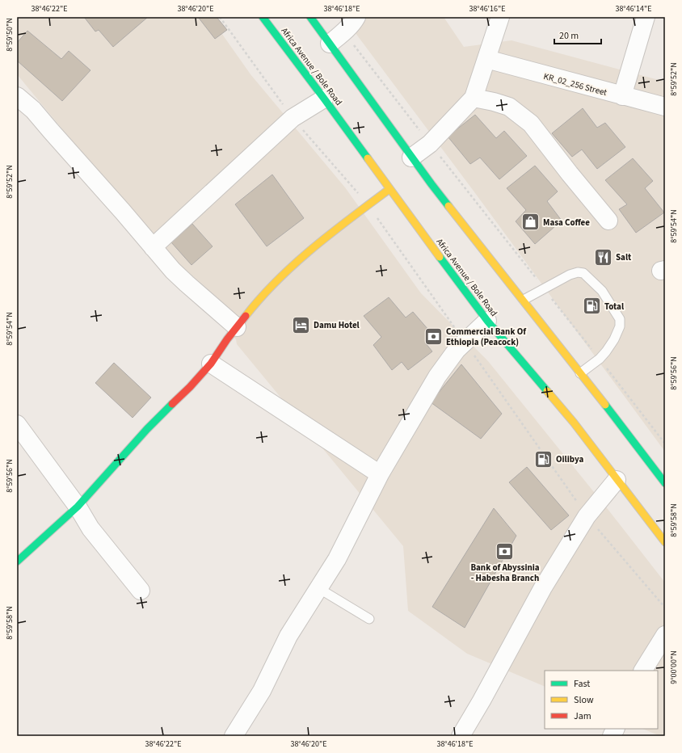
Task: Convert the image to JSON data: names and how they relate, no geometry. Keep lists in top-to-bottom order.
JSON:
{
  "streets": {
    "main road": ["Africa Avenue / Bole Road"],
    "street": ["KR_02_256 Street"]
  },
  "places": {
    "shop": ["Masa Coffee"],
    "restaurant": ["Salt"],
    "fuel station": ["Total", "Oilibya"],
    "hotel": ["Damu Hotel"],
    "bank": ["Commercial Bank Of Ethiopia (Peacock)", "Bank of Abyssinia - Habesha Branch"]
  },
  "legend": ["Fast", "Slow", "Jam"],
  "scale_bar": "20 m",
  "coordinates": [
    "38°46'22\"E",
    "38°46'20\"E",
    "38°46'18\"E",
    "38°46'16\"E",
    "38°46'14\"E",
    "8°59'50\"N",
    "8°59'52\"N",
    "8°59'54\"N",
    "8°59'56\"N",
    "8°59'58\"N",
    "9°00'00\"N"
  ]
}
